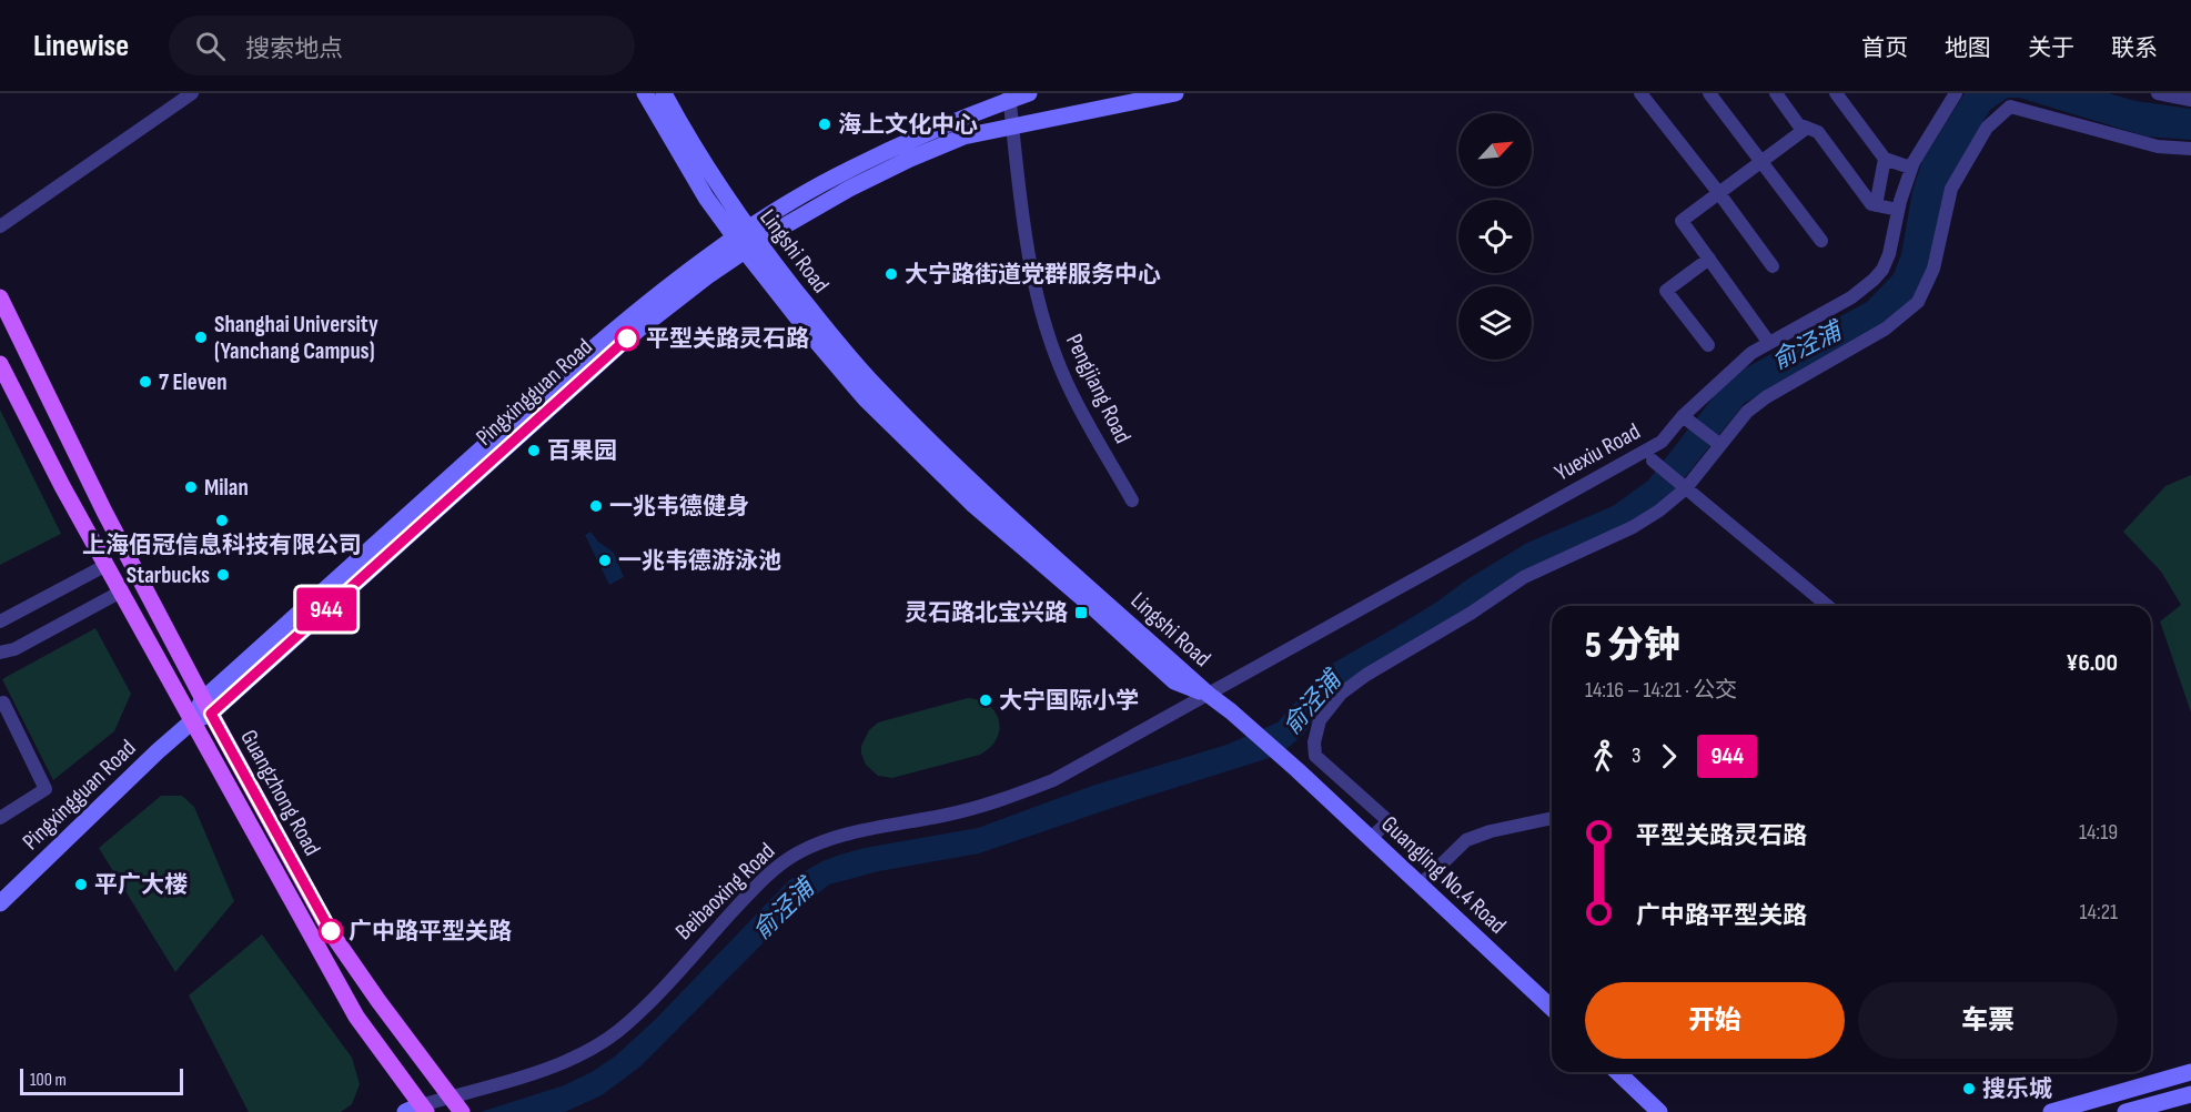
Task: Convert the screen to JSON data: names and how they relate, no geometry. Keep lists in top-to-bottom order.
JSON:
{
  "streets": {
    "main road": ["Guangzhong Road"],
    "street": [
      "Lingshi Road",
      "Pengjiang Road",
      "Pingxingguan Road",
      "Yuexiu Road",
      "Guangling No.4 Road",
      "Beibaoxing Road"
    ]
  },
  "crossings": [
    ["Lingshi Road", "Pingxingguan Road"],
    ["Lingshi Road", "Yuexiu Road"],
    ["Lingshi Road", "Guangling No.4 Road"],
    ["Lingshi Road", "Beibaoxing Road"],
    ["Pengjiang Road", "Pingxingguan Road"],
    ["Pingxingguan Road", "Guangzhong Road"],
    ["Yuexiu Road", "Guangling No.4 Road"],
    ["Yuexiu Road", "Beibaoxing Road"],
    ["Guangzhong Road", "Beibaoxing Road"],
    ["Guangling No.4 Road", "Beibaoxing Road"]
  ],
  "water": ["俞泾浦"],
  "places": {
    "other": [
      "海上文化中心",
      "大宁路街道党群服务中心",
      "Shanghai University (Yanchang Campus)",
      "平型关路灵石路",
      "7 Eleven",
      "百果园",
      "Milan",
      "一兆韦德健身",
      "上海佰冠信息科技有限公司",
      "一兆韦德游泳池",
      "Starbucks",
      "大宁国际小学",
      "平广大楼",
      "广中路平型关路",
      "搜乐城"
    ],
    "transit": ["灵石路北宝兴路"]
  },
  "lines": ["bus line 944"],
  "scale_bar": "100 m",
  "north": "top right",
  "page": {
    "header": "Linewise",
    "search": "搜索地点",
    "nav": [
      "首页",
      "地图",
      "关于",
      "联系"
    ],
    "on_map": "944",
    "heading": ["5 分钟", "14:16 – 14:21 · 公交", "¥6.00"],
    "legs": ["3", "944"],
    "list": [
      {
        "name": "平型关路灵石路",
        "value": "14:19"
      },
      {
        "name": "广中路平型关路",
        "value": "14:21"
      }
    ],
    "buttons": ["开始", "车票"],
    "scale": "100 m"
  }
}
